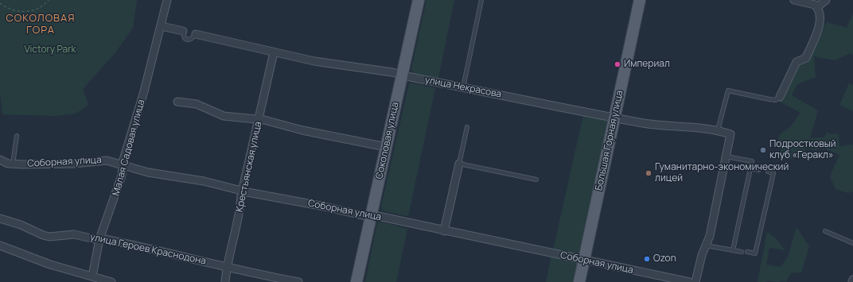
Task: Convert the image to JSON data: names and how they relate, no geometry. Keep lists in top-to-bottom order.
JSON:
{
  "streets": {
    "main road": ["Соколовая улица", "Большая Горная улица"],
    "street": [
      "улица Некрасова",
      "Малая Садовая улица",
      "Соборная улица",
      "Крестьянская улица",
      "улица Героев Краснодона"
    ]
  },
  "crossings": [
    ["улица Некрасова", "Соколовая улица"],
    ["улица Некрасова", "Большая Горная улица"],
    ["улица Некрасова", "Крестьянская улица"],
    ["Соколовая улица", "Соборная улица"],
    ["Большая Горная улица", "Соборная улица"],
    ["Малая Садовая улица", "Соборная улица"],
    ["Малая Садовая улица", "улица Героев Краснодона"],
    ["Соборная улица", "Крестьянская улица"],
    ["Крестьянская улица", "улица Героев Краснодона"]
  ],
  "districts": ["СОКОЛОВАЯ ГОРА"],
  "parks": ["Victory Park"],
  "places": [
    "Империал",
    "Подростковый клуб «Геракл»",
    "Гуманитарно-экономический лицей",
    "Ozon"
  ]
}
